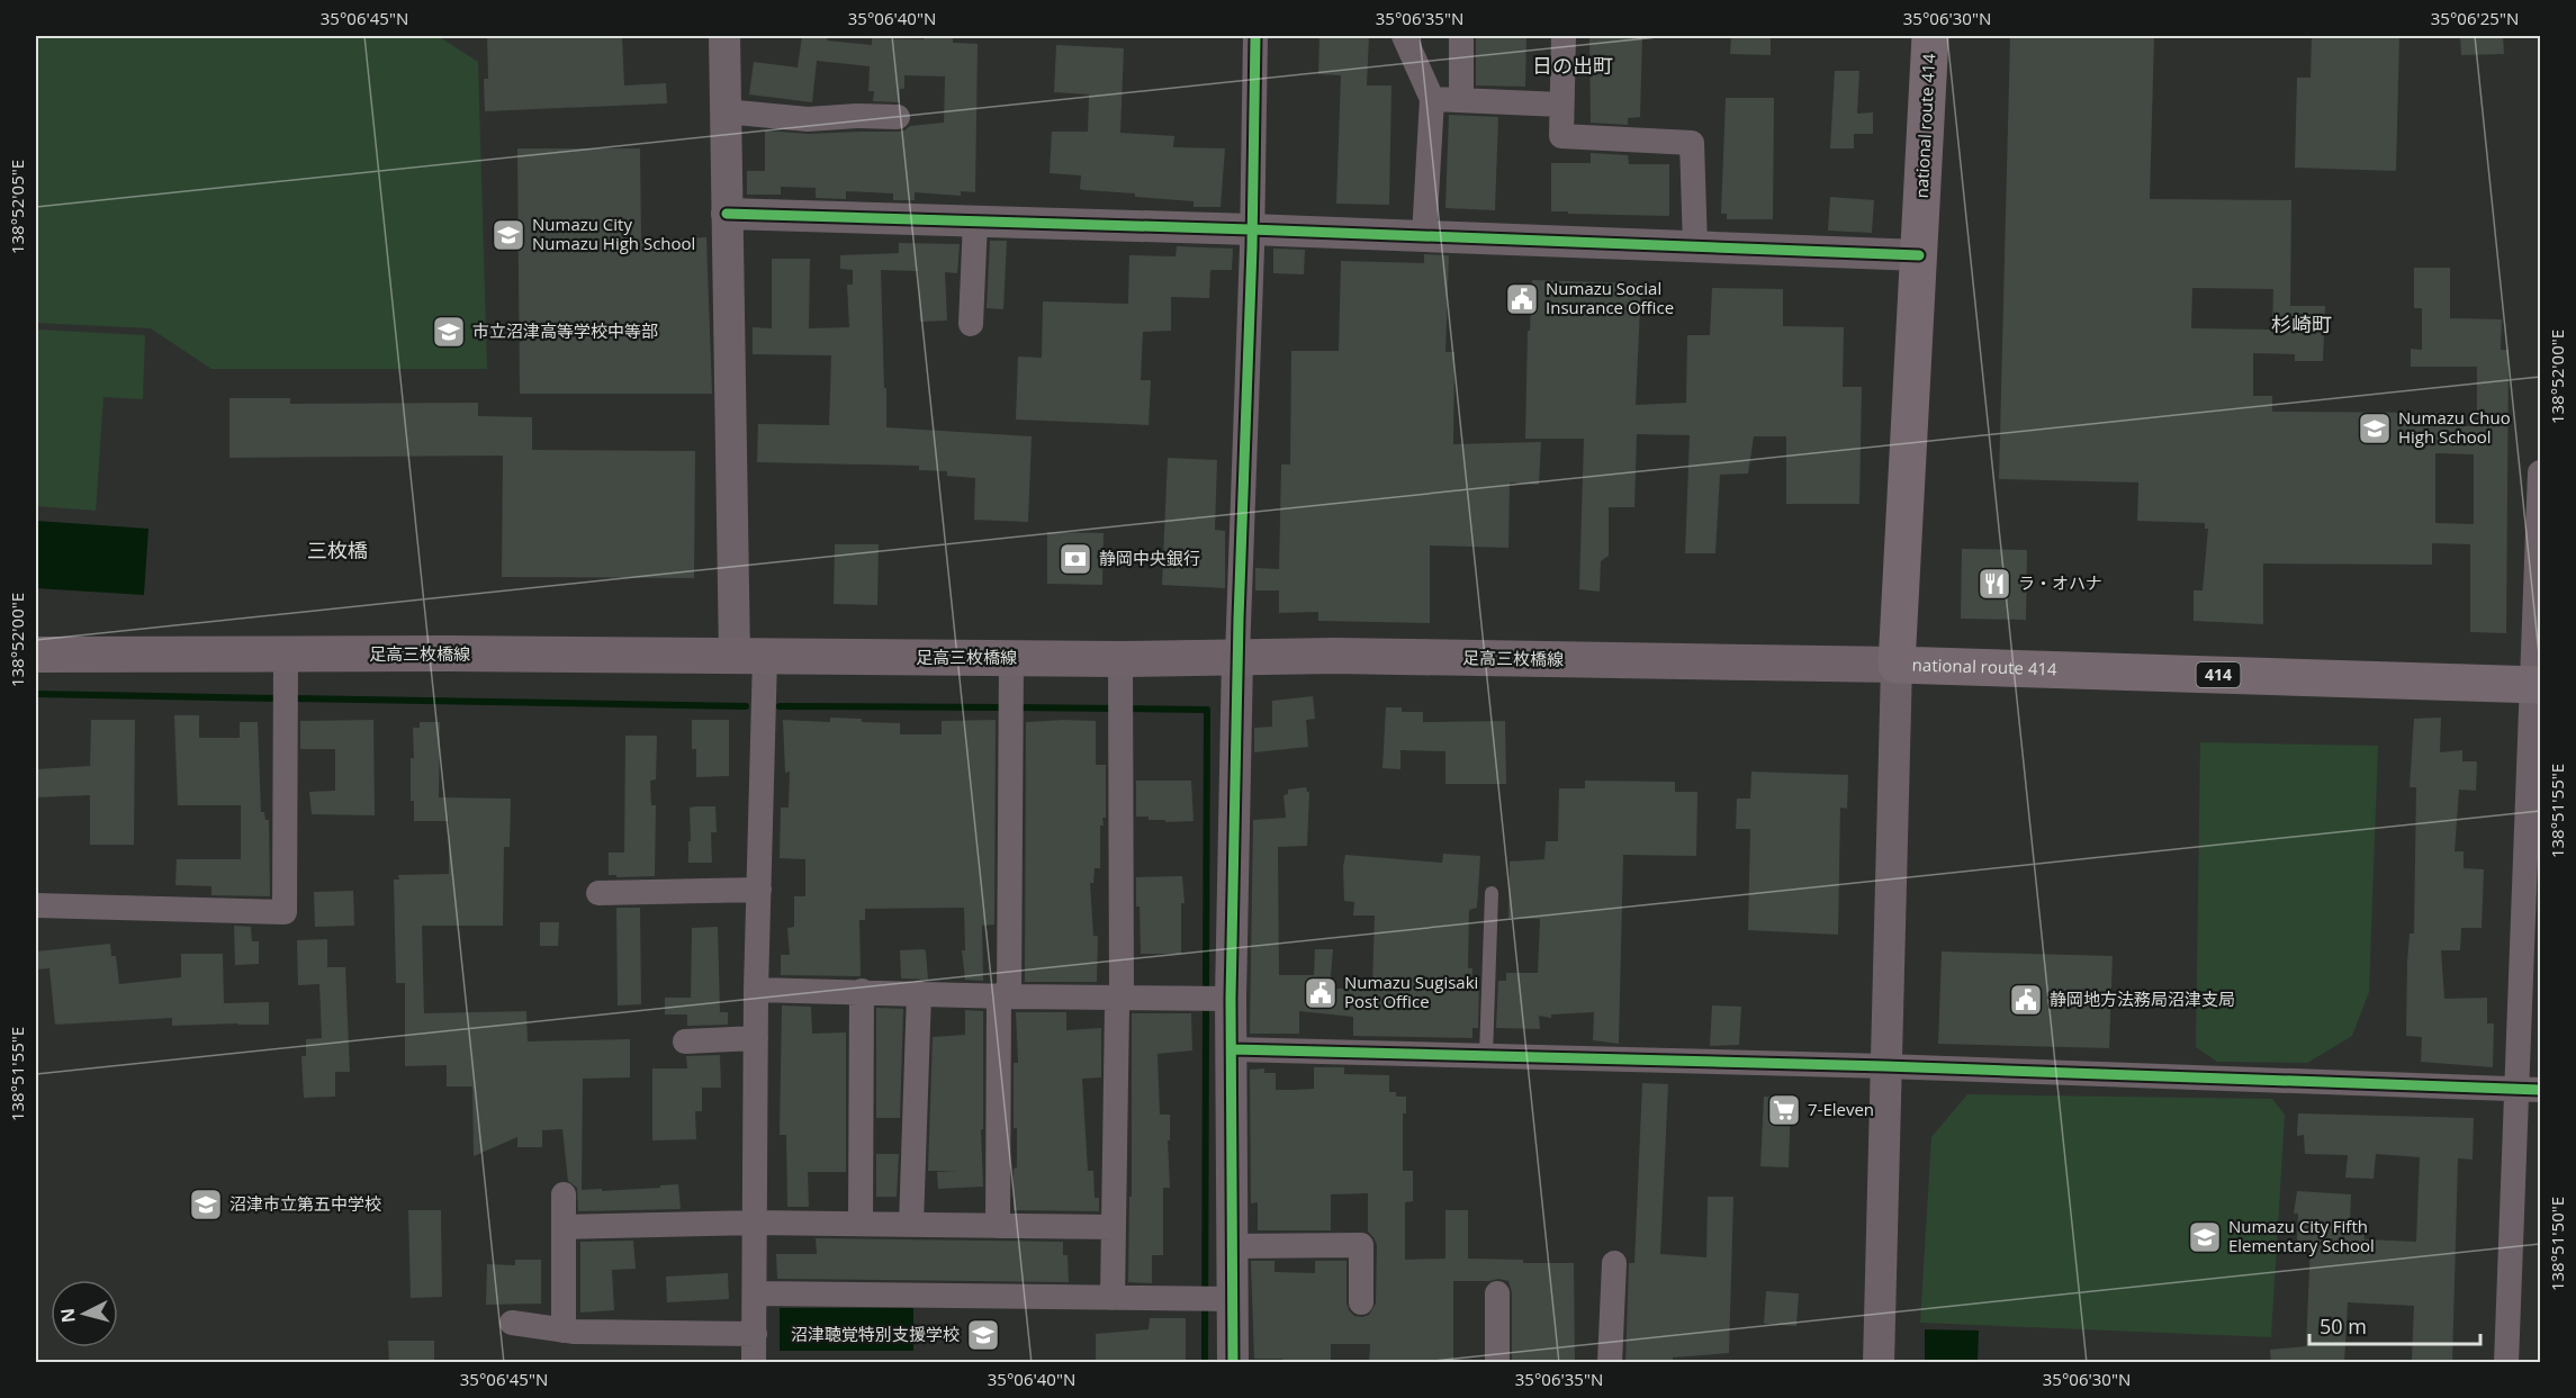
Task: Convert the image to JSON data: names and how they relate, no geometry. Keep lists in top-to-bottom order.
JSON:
{
  "streets": {
    "highway": ["national route 414", "414"],
    "main road": ["足高三枚橋線"]
  },
  "crossings": [
    ["national route 414", "足高三枚橋線"]
  ],
  "districts": ["日の出町", "杉崎町", "三枚橋"],
  "places": {
    "school or university": [
      "Numazu City Numazu High School",
      "市立沼津高等学校中等部",
      "Numazu Chuo High School",
      "沼津市立第五中学校",
      "Numazu City Fifth Elementary School",
      "沼津聴覚特別支援学校"
    ],
    "public building": ["Numazu Social Insurance Office", "Numazu Sugisaki Post Office", "静岡地方法務局沼津支局"],
    "bank": ["静岡中央銀行"],
    "restaurant": ["ラ・オハナ"],
    "supermarket": ["7-Eleven"]
  },
  "scale_bar": "50 m",
  "north": "left",
  "coordinates": [
    "35°06'45\"N",
    "35°06'40\"N",
    "35°06'35\"N",
    "35°06'30\"N",
    "35°06'25\"N",
    "138°52'05\"E",
    "138°52'00\"E",
    "138°51'55\"E",
    "138°51'50\"E"
  ]
}
